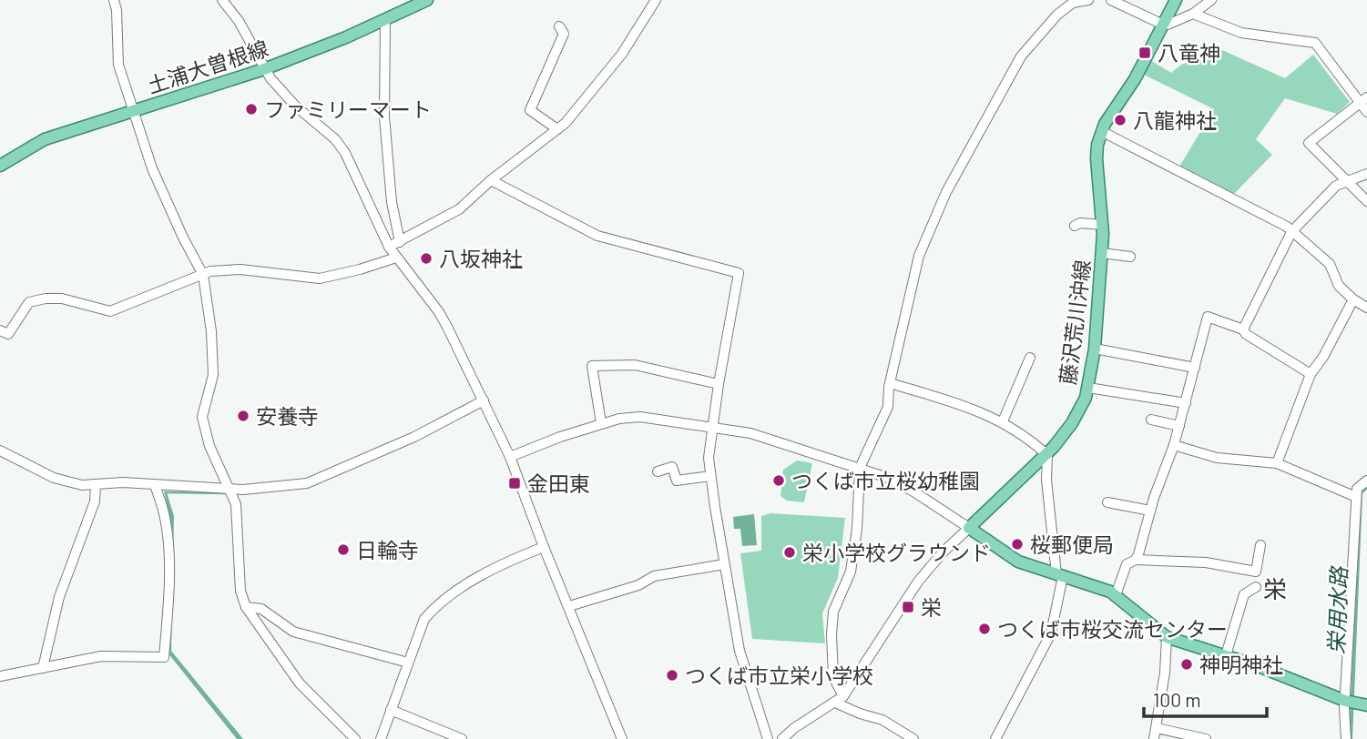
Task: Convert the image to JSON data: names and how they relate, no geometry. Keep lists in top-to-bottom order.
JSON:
{
  "streets": {
    "main road": ["土浦大曽根線", "藤沢荒川沖線"]
  },
  "districts": ["栄"],
  "water": ["栄用水路"],
  "places": {
    "transit": ["八竜神", "金田東", "栄"],
    "other": [
      "ファミリーマート",
      "八龍神社",
      "八坂神社",
      "安養寺",
      "つくば市立桜幼稚園",
      "桜郵便局",
      "日輪寺",
      "栄小学校グラウンド",
      "つくば市桜交流センター",
      "神明神社",
      "つくば市立栄小学校"
    ]
  },
  "scale_bar": "100 m"
}
